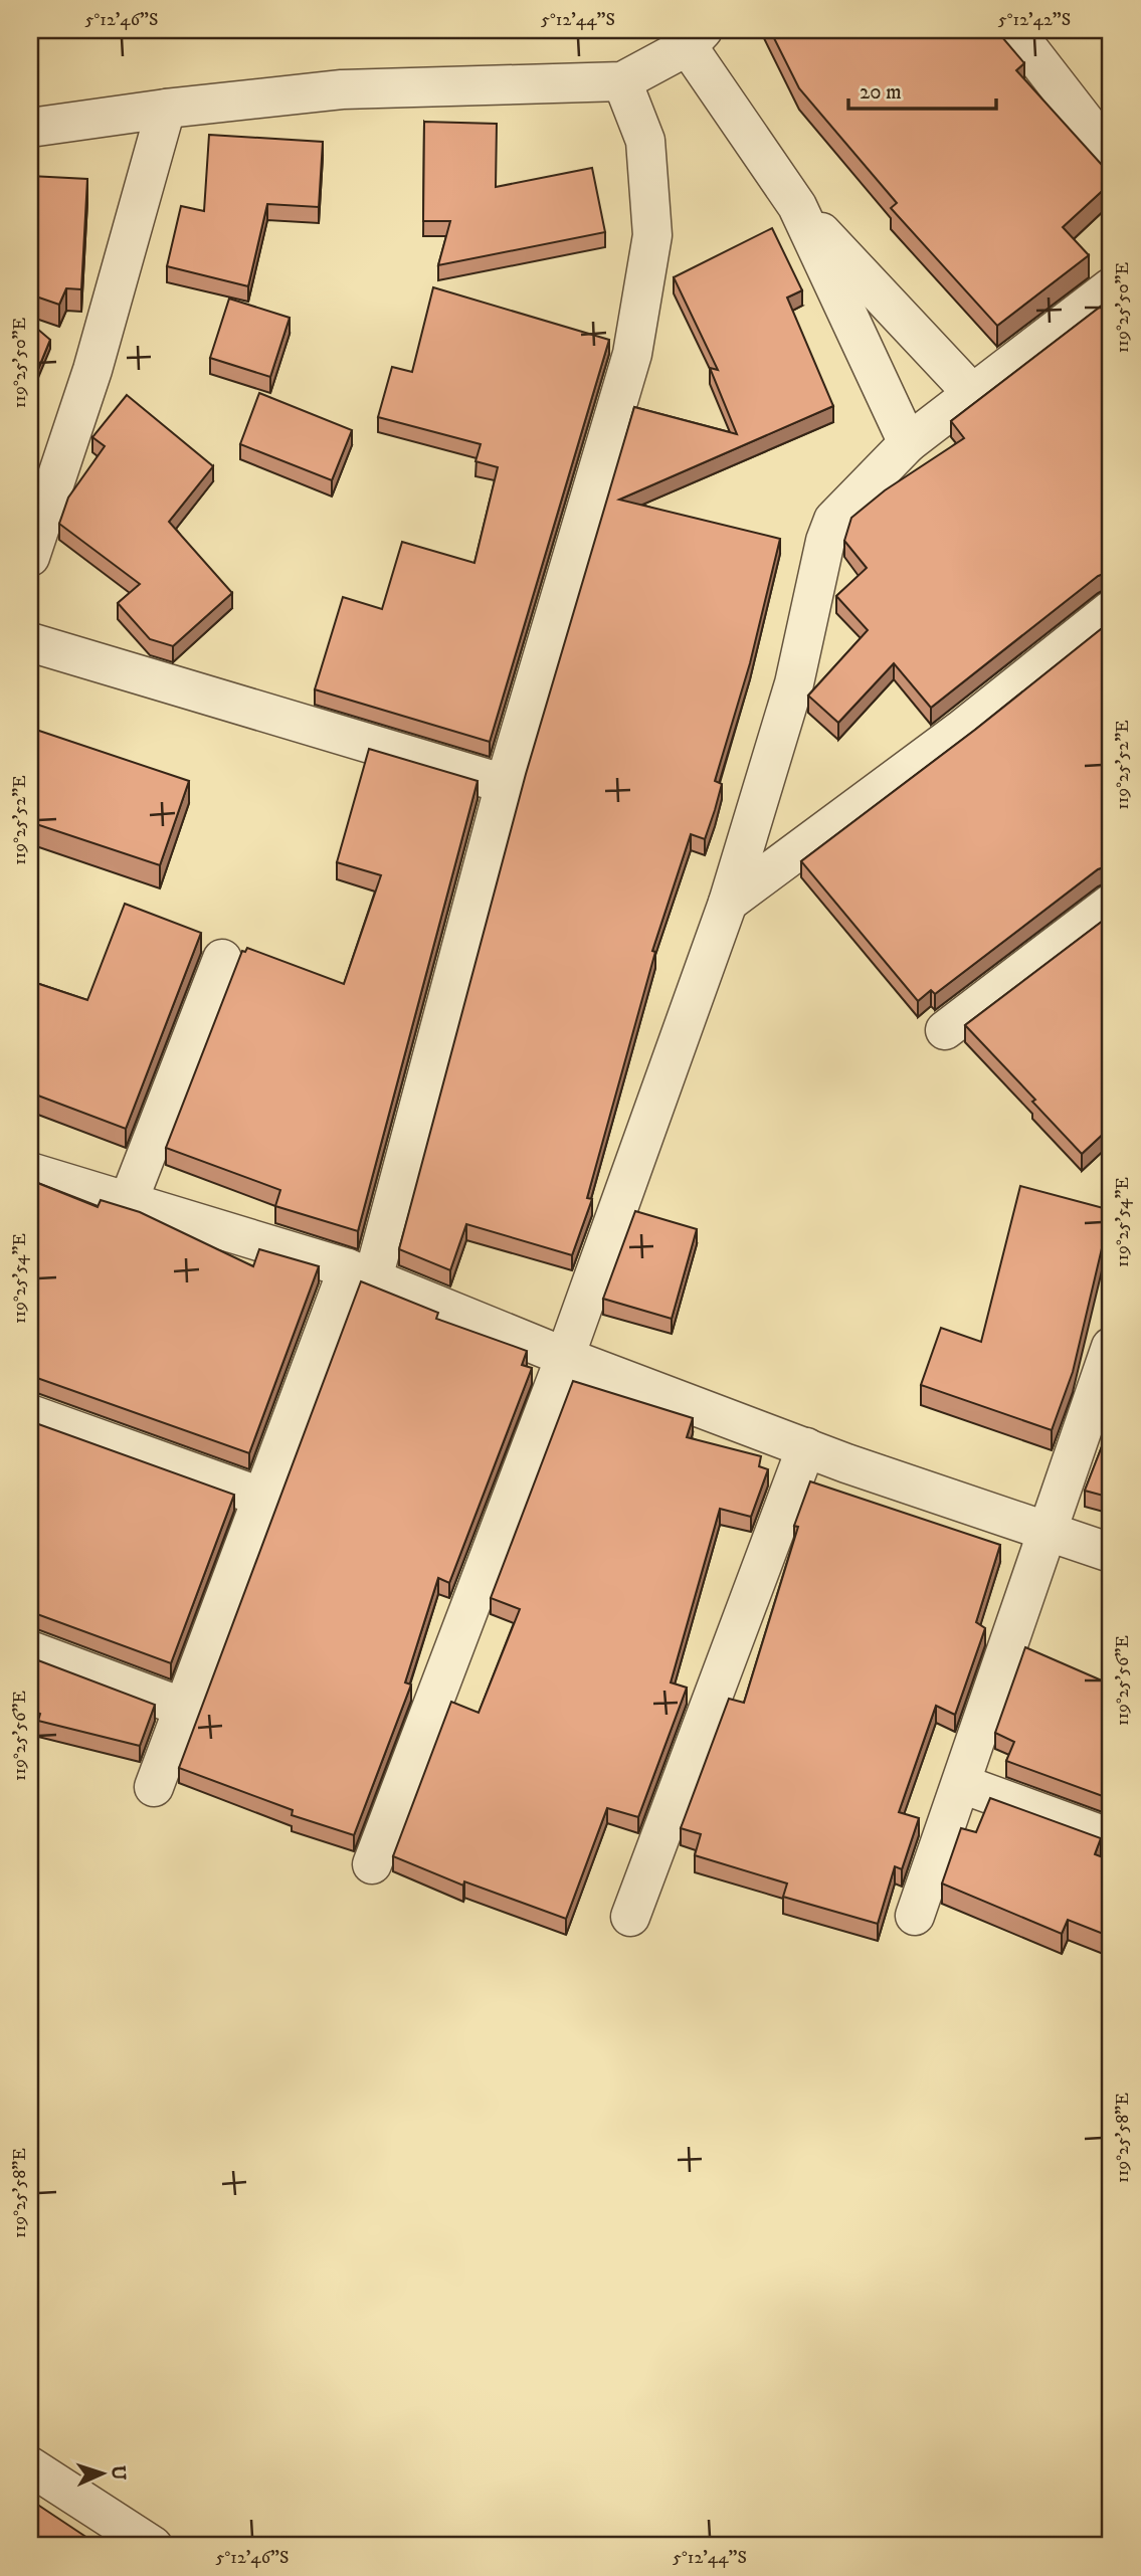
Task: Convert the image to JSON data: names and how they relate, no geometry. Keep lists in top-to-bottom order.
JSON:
{
  "scale_bar": "20 m",
  "north": "right",
  "coordinates": [
    "5°12'46\"S",
    "5°12'44\"S",
    "5°12'42\"S",
    "119°25'50\"E",
    "119°25'52\"E",
    "119°25'54\"E",
    "119°25'56\"E",
    "119°25'58\"E"
  ]
}
